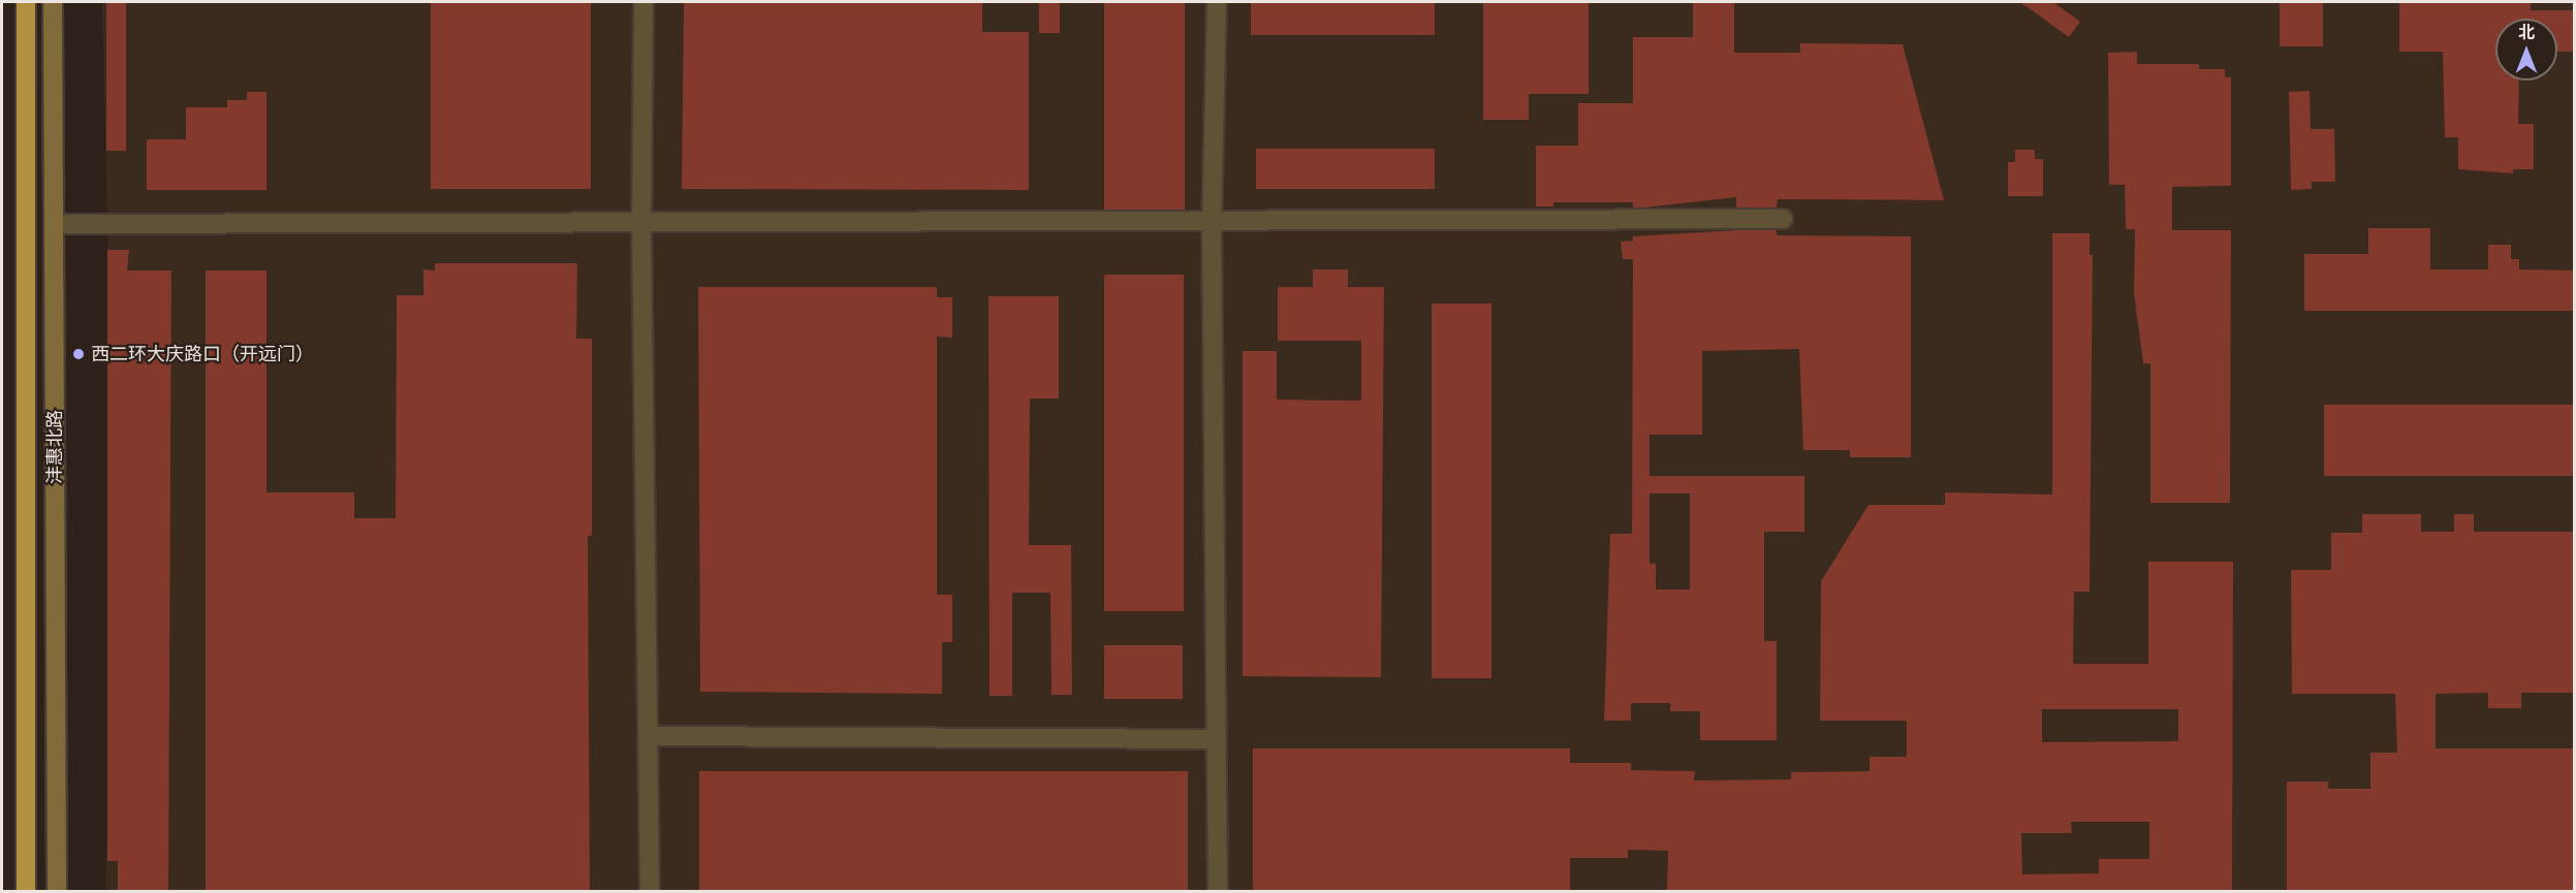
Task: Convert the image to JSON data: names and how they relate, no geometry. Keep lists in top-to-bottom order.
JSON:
{
  "streets": {
    "main road": ["沣惠北路"]
  },
  "places": ["西二环大庆路口（开远门）"],
  "north": "top"
}
